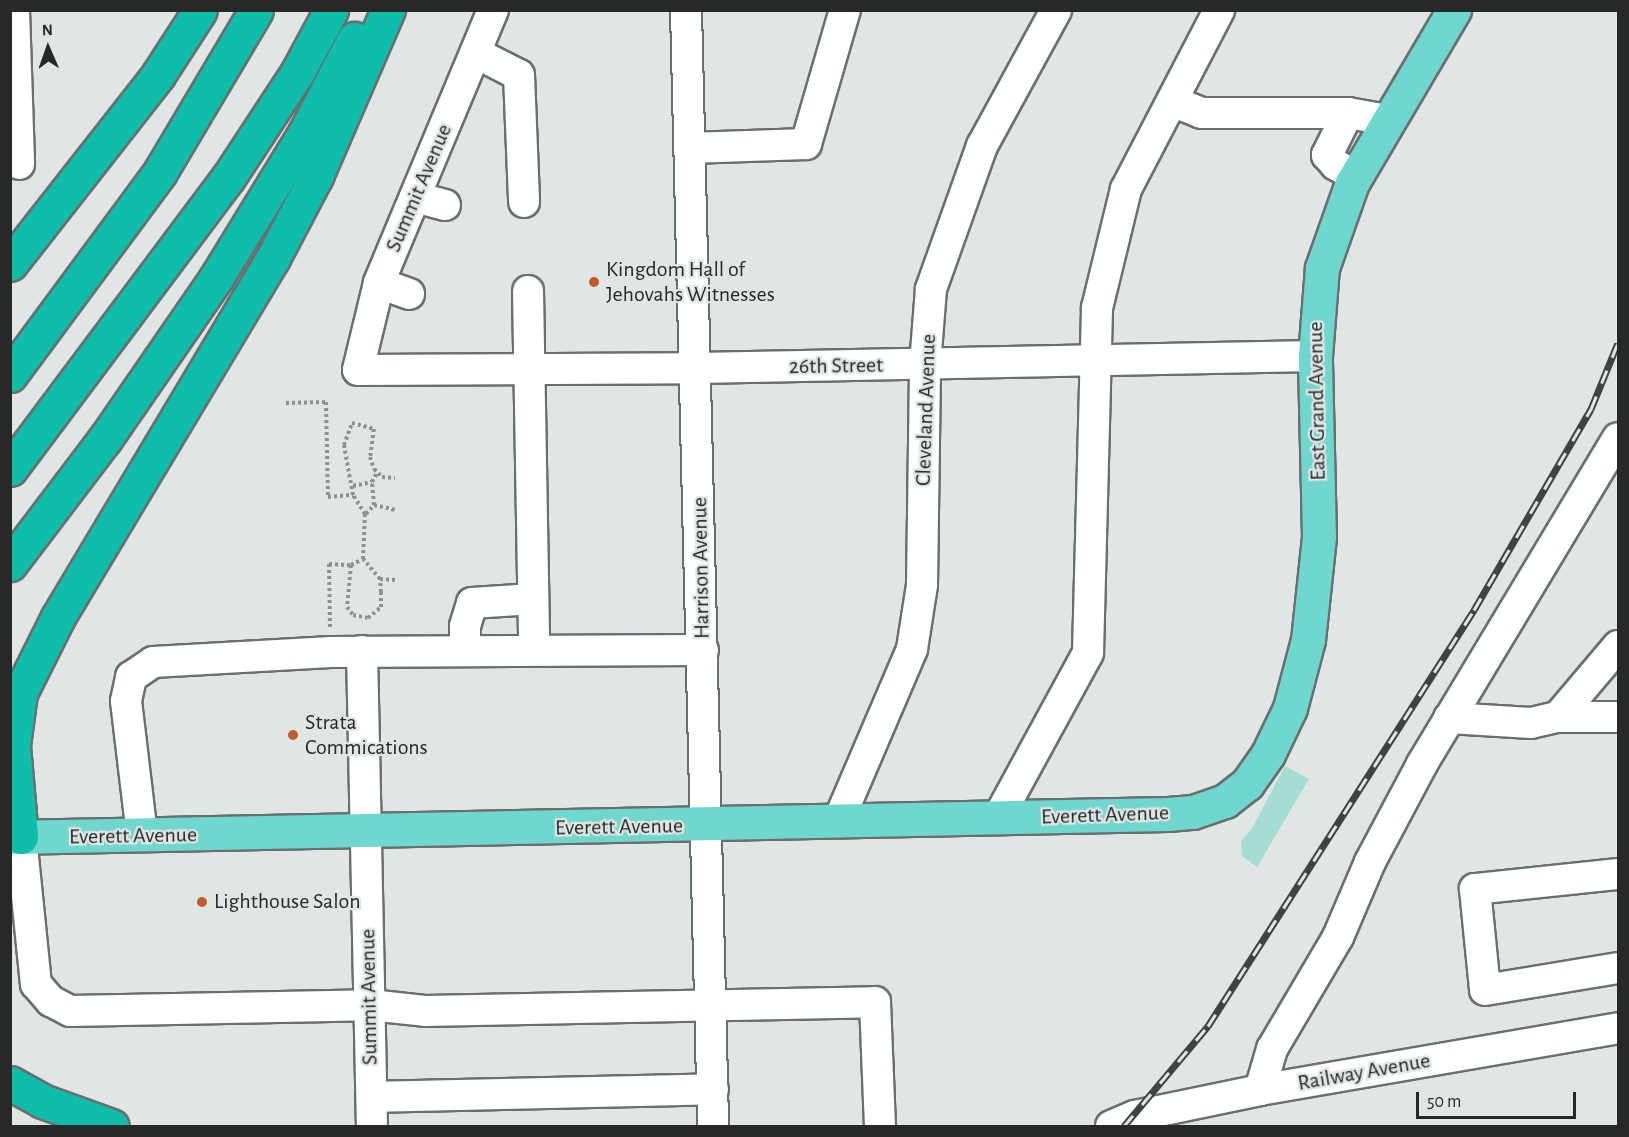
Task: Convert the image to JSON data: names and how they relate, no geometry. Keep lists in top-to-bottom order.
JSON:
{
  "streets": {
    "main road": ["East Grand Avenue", "Everett Avenue"],
    "street": [
      "Summit Avenue",
      "26th Street",
      "Cleveland Avenue",
      "Harrison Avenue",
      "Railway Avenue"
    ]
  },
  "crossings": [
    ["Summit Avenue", "26th Street"],
    ["Summit Avenue", "Everett Avenue"],
    ["26th Street", "East Grand Avenue"],
    ["26th Street", "Cleveland Avenue"],
    ["26th Street", "Harrison Avenue"],
    ["East Grand Avenue", "Everett Avenue"],
    ["Cleveland Avenue", "Everett Avenue"],
    ["Harrison Avenue", "Everett Avenue"]
  ],
  "places": ["Kingdom Hall of Jehovahs Witnesses", "Strata Commications", "Lighthouse Salon"],
  "scale_bar": "50 m",
  "north": "top"
}
